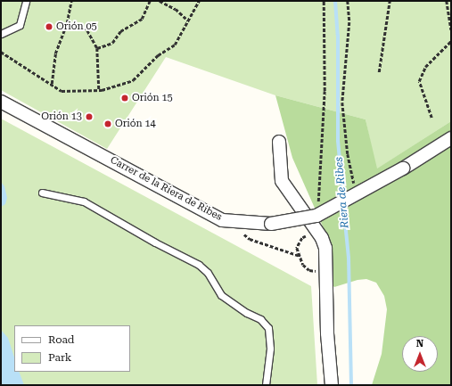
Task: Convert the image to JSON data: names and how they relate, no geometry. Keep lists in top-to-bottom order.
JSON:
{
  "streets": {
    "street": ["Carrer de la Riera de Ribes"]
  },
  "water": ["Riera de Ribes"],
  "places": [
    "Orión 05",
    "Orión 15",
    "Orión 13",
    "Orión 14"
  ],
  "legend": ["Road", "Park"],
  "north": "top"
}
